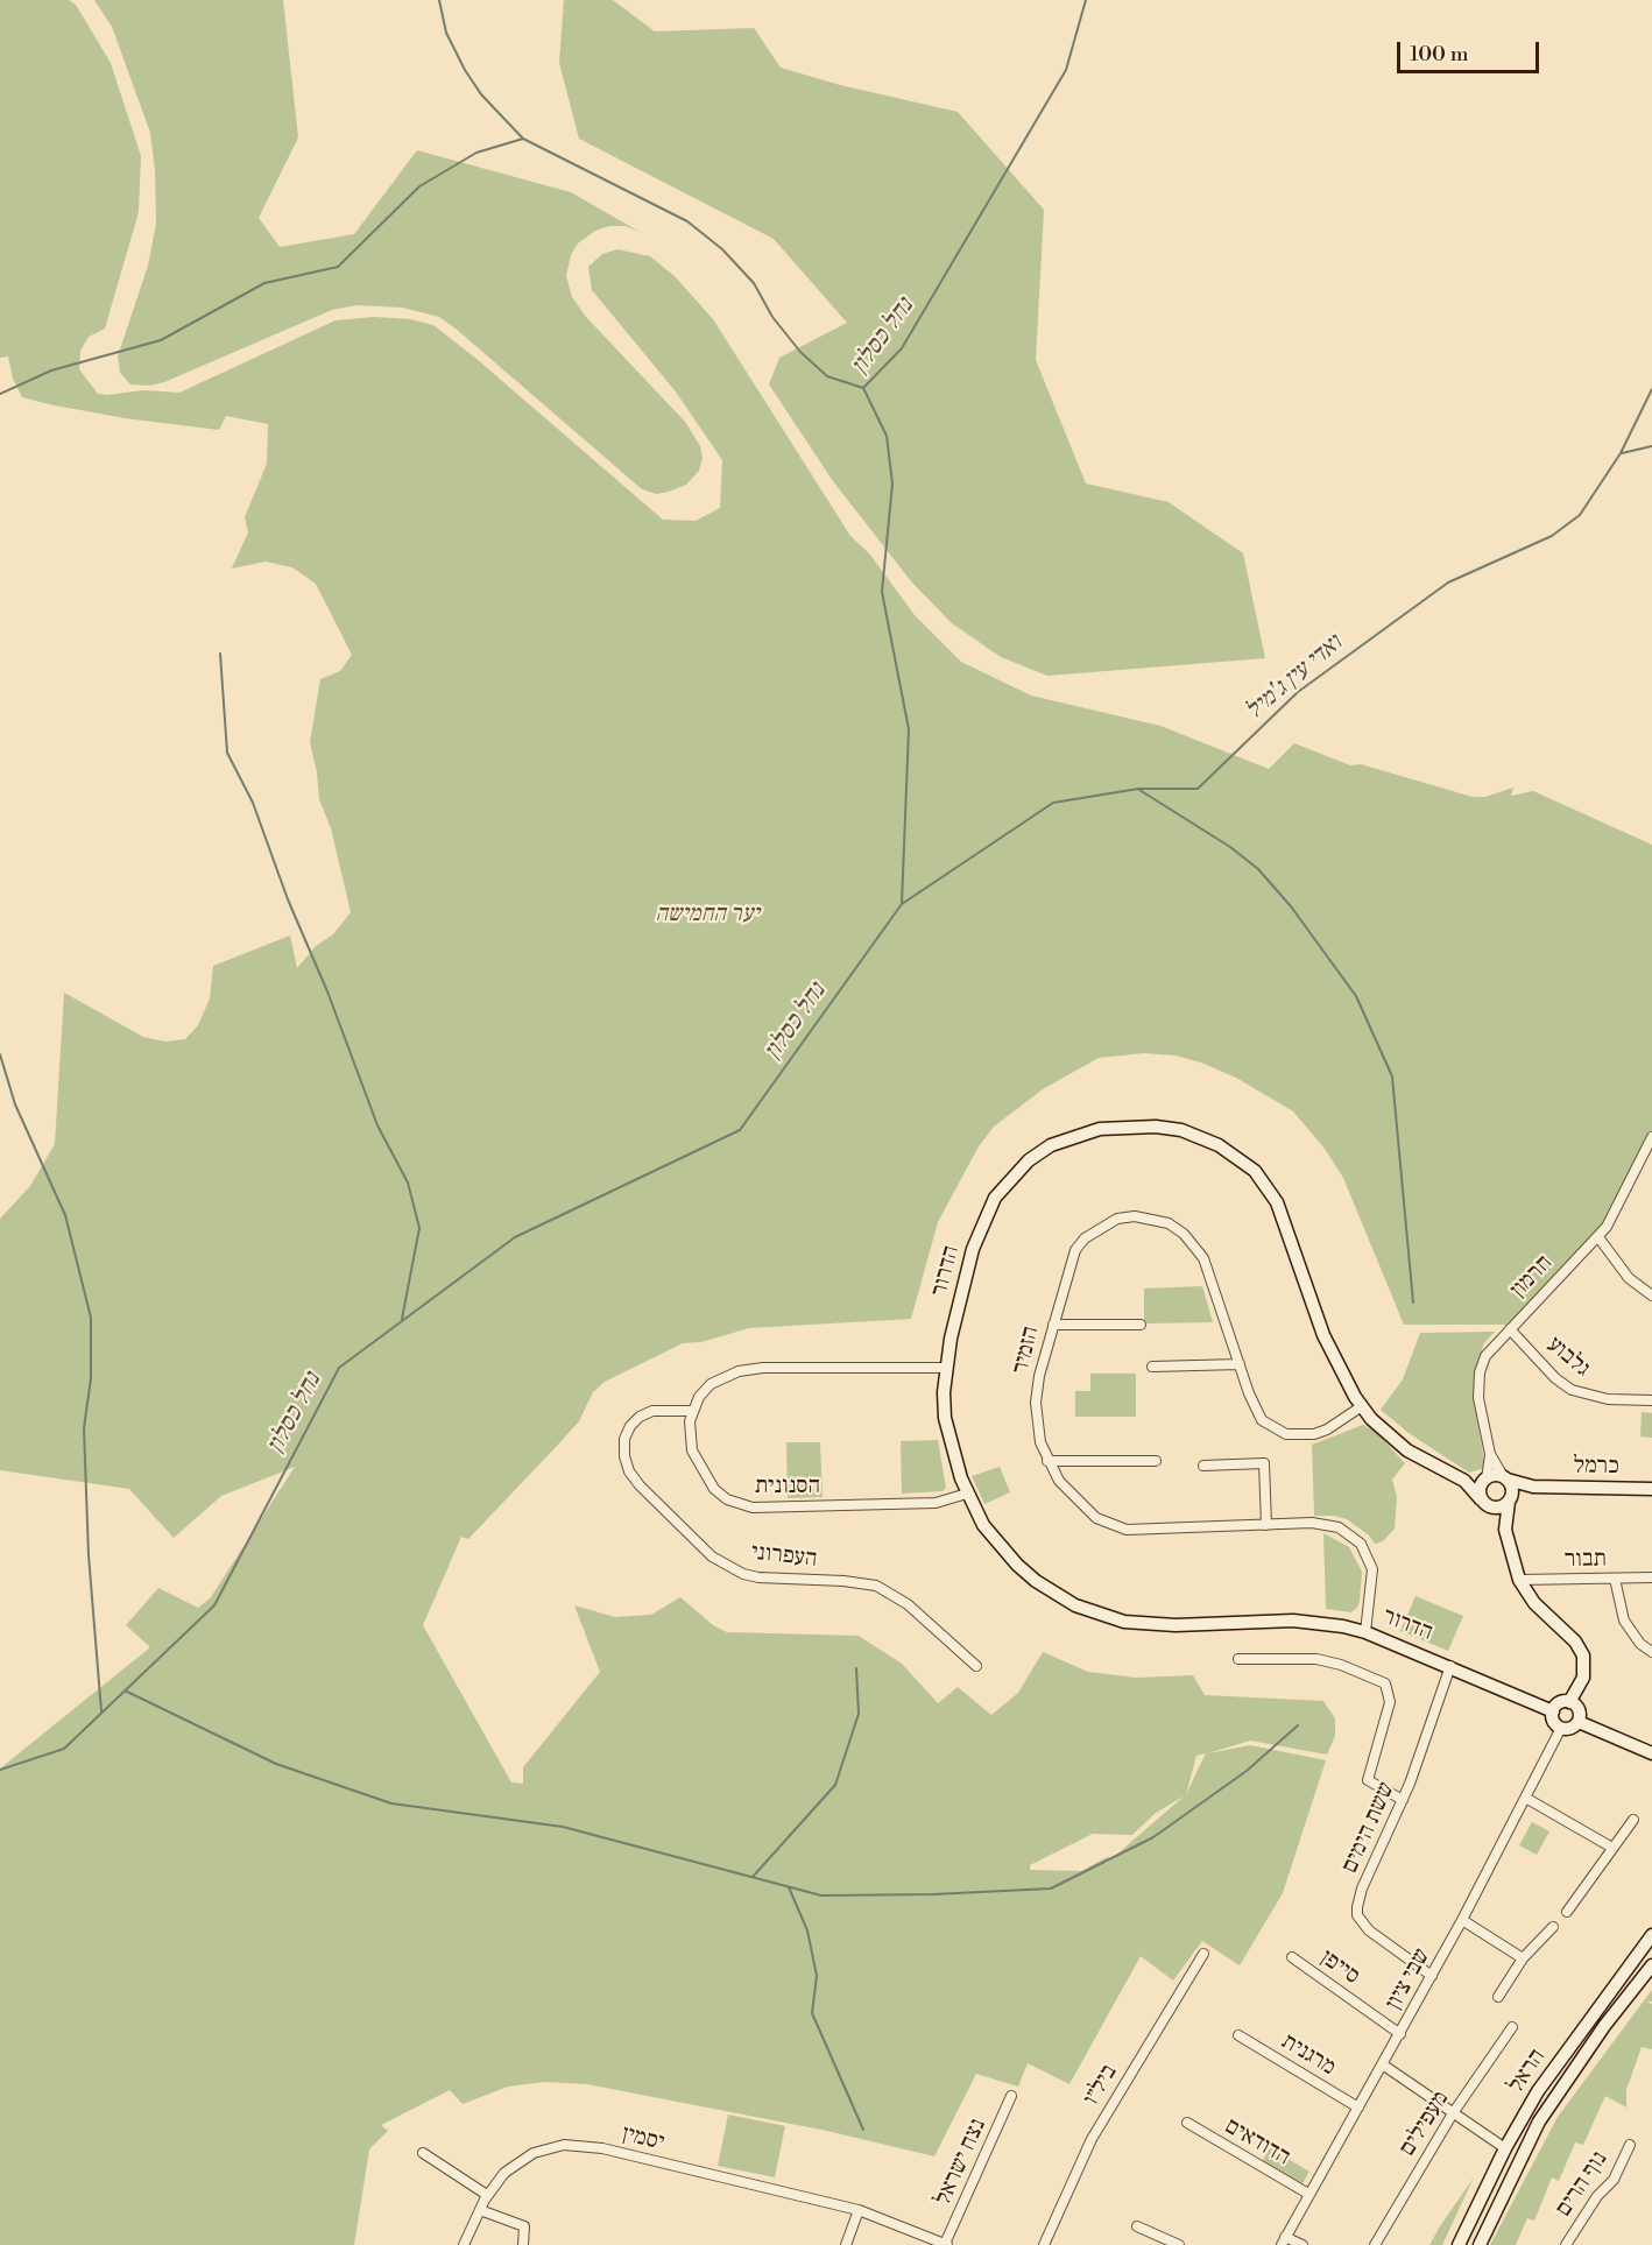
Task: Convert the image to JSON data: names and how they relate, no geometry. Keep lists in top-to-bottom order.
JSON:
{
  "streets": {
    "street": [
      "הדרור",
      "חרמון",
      "הזמיר",
      "גלבוע",
      "כרמל",
      "הסנונית",
      "העפרוני",
      "תבור",
      "ששת הימים",
      "סייפן",
      "שבי ציון",
      "מרגנית",
      "הראל",
      "ביל״ו",
      "מעפילים",
      "יסמין",
      "הדודאים",
      "נצח ישראל",
      "נוף הרים"
    ]
  },
  "crossings": [
    ["הדרור", "חרמון"],
    ["הדרור", "הזמיר"],
    ["הדרור", "כרמל"],
    ["הדרור", "הסנונית"],
    ["הדרור", "ששת הימים"],
    ["הדרור", "שבי ציון"],
    ["חרמון", "גלבוע"],
    ["חרמון", "כרמל"],
    ["הסנונית", "העפרוני"],
    ["ששת הימים", "שבי ציון"],
    ["סייפן", "שבי ציון"],
    ["שבי ציון", "מרגנית"],
    ["שבי ציון", "הדודאים"],
    ["יסמין", "נצח ישראל"]
  ],
  "water": ["נחל כסלון", "ואדי עין ג'מיל"],
  "parks": ["יער החמישה"],
  "scale_bar": "100 m"
}
